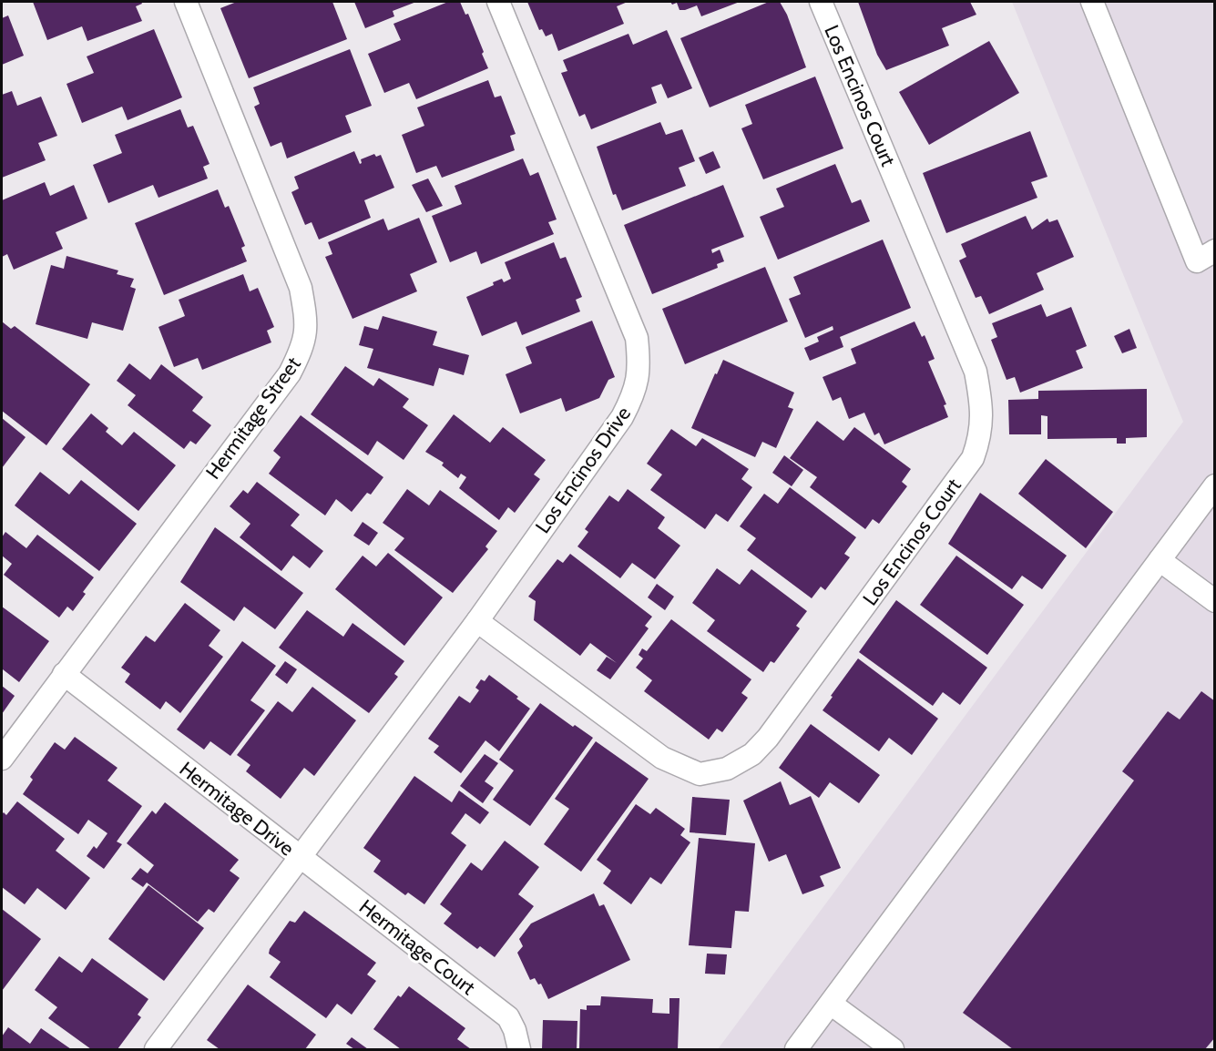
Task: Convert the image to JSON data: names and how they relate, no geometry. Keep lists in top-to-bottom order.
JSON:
{
  "streets": {
    "lane": [
      "Los Encinos Court",
      "Hermitage Street",
      "Los Encinos Drive",
      "Hermitage Drive",
      "Hermitage Court"
    ]
  },
  "crossings": [
    ["Los Encinos Court", "Los Encinos Drive"],
    ["Hermitage Street", "Hermitage Drive"],
    ["Los Encinos Drive", "Hermitage Drive"],
    ["Los Encinos Drive", "Hermitage Court"],
    ["Hermitage Drive", "Hermitage Court"]
  ]
}
